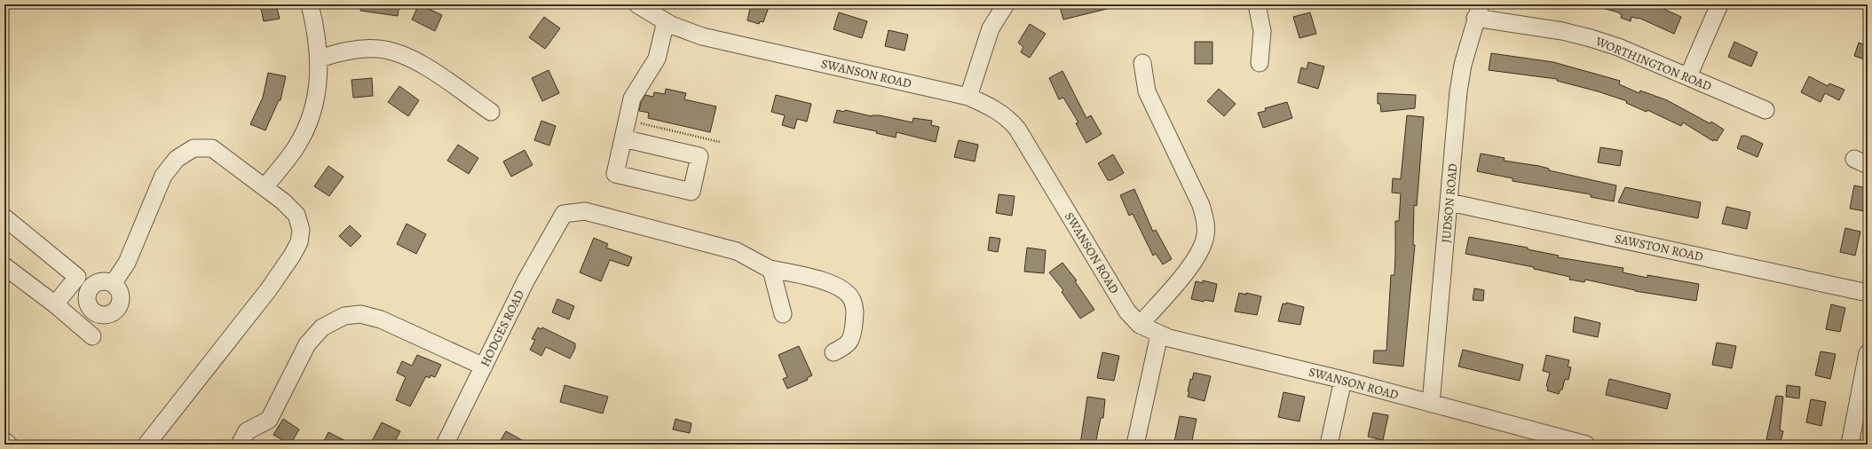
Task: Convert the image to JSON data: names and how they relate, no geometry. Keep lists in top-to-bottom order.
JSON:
{
  "streets": {
    "street": [
      "WORTHINGTON ROAD",
      "SWANSON ROAD",
      "JUDSON ROAD",
      "SAWSTON ROAD",
      "HODGES ROAD"
    ]
  },
  "crossings": [
    ["WORTHINGTON ROAD", "JUDSON ROAD"],
    ["SWANSON ROAD", "JUDSON ROAD"],
    ["JUDSON ROAD", "SAWSTON ROAD"]
  ]
}
